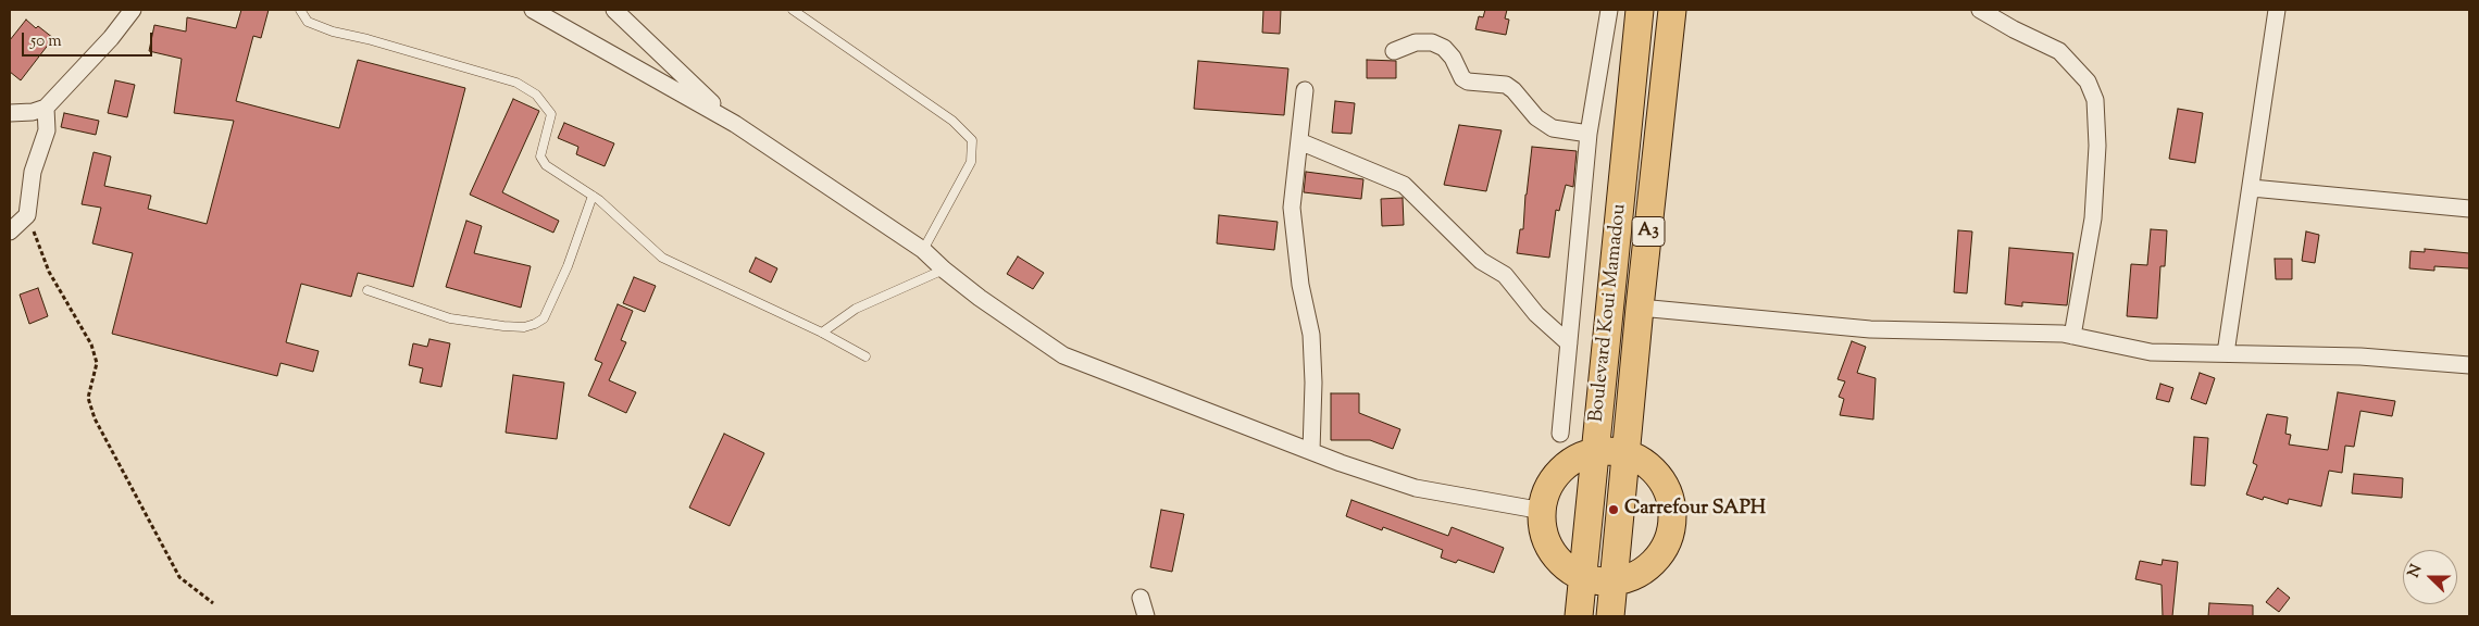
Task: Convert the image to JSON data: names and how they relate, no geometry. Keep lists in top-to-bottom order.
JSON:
{
  "streets": {
    "main road": ["A3", "Boulevard Koui Mamadou"]
  },
  "places": ["Carrefour SAPH"],
  "scale_bar": "50 m",
  "north": "left"
}
